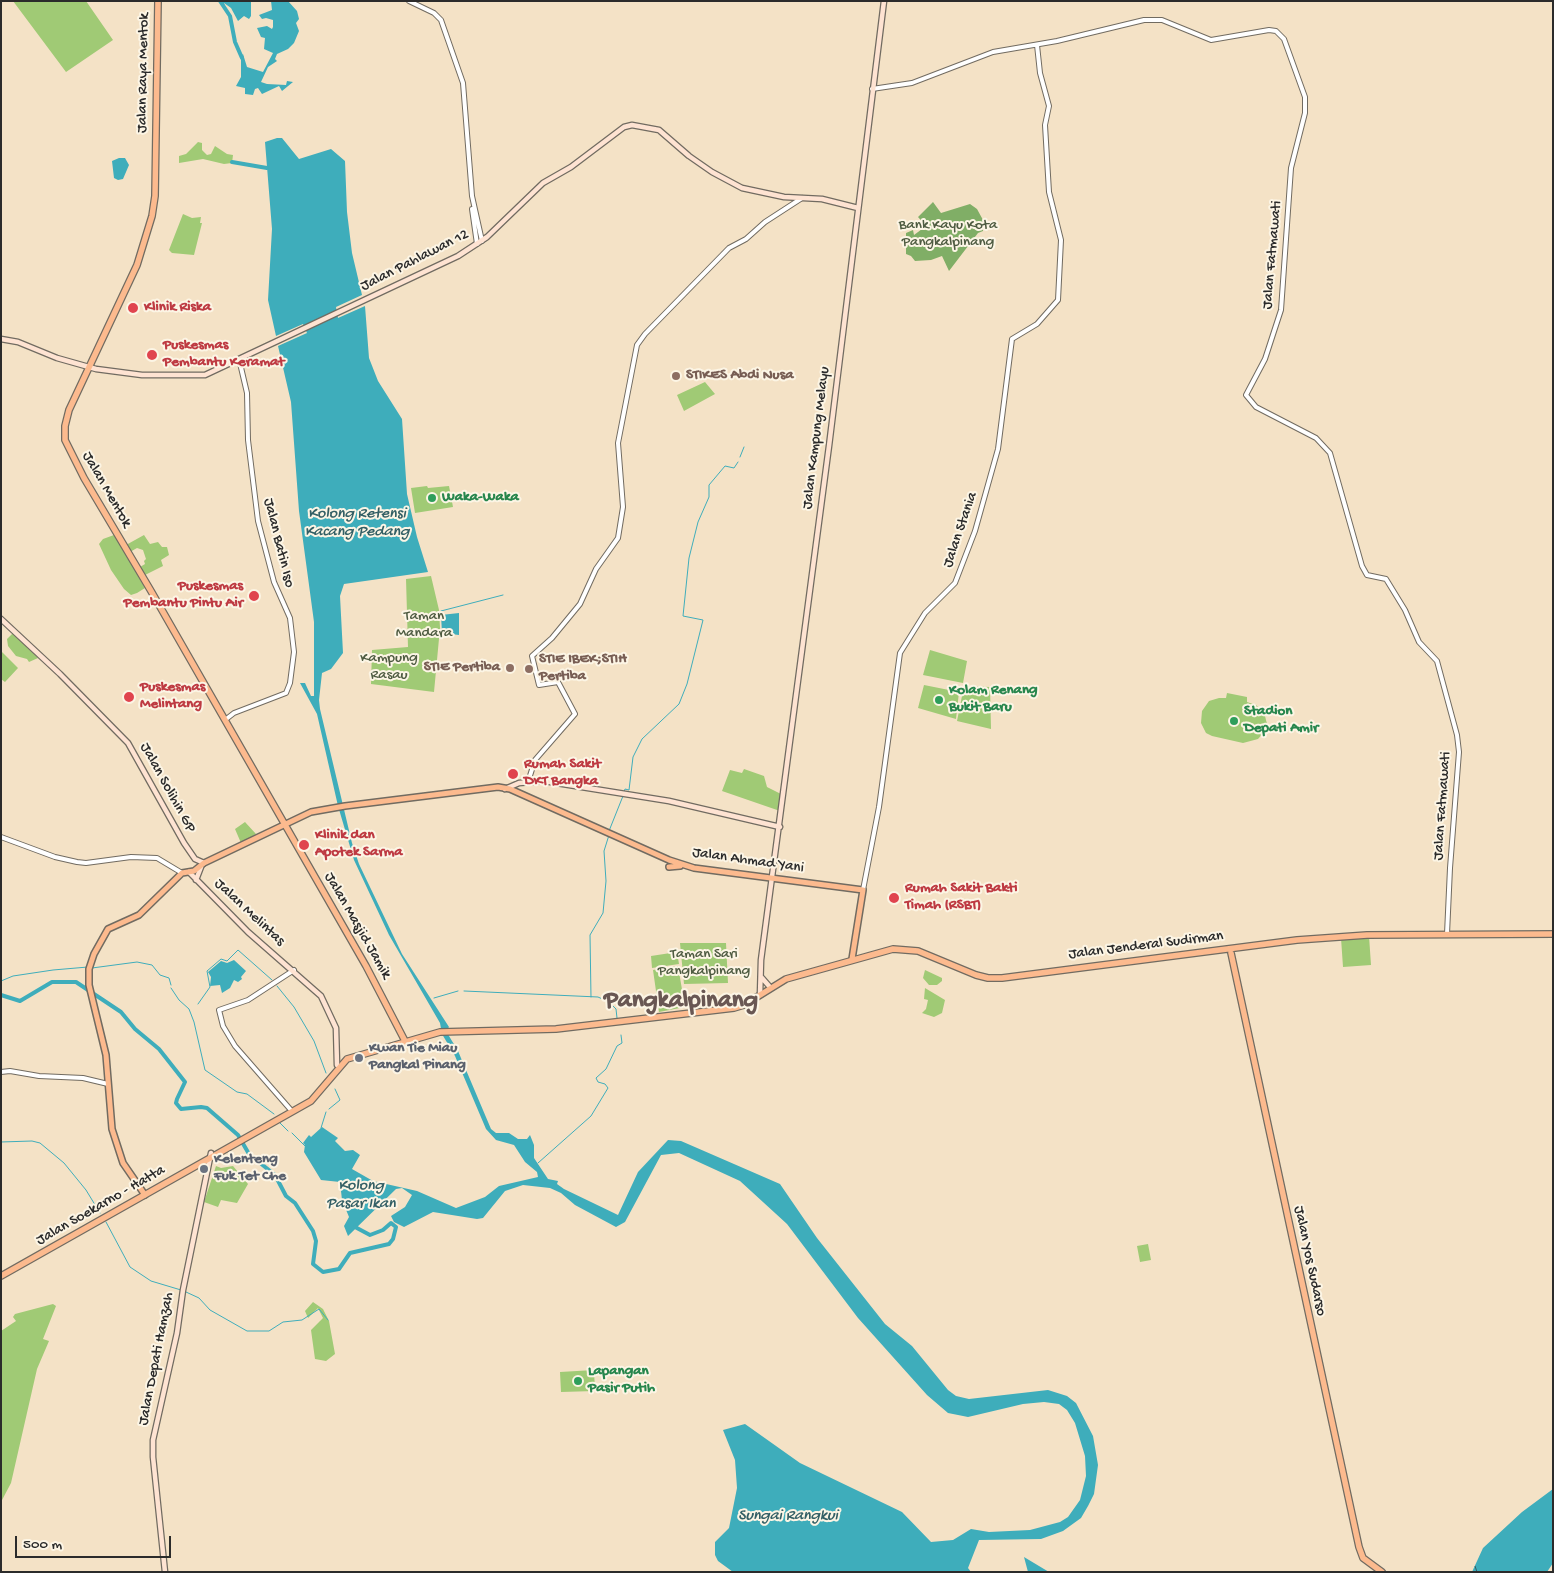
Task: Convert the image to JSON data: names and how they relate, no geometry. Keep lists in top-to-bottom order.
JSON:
{
  "streets": {
    "highway": [
      "Jalan Raya Mentok",
      "Jalan Mentok",
      "Jalan Masjid Jamik",
      "Jalan Jenderal Sudirman",
      "Jalan Soekarno - Hatta",
      "Jalan Yos Sudarso"
    ],
    "main road": [
      "Jalan Pahlawan 12",
      "Jalan Kampung Melayu",
      "Jalan Solihin GP",
      "Jalan Ahmad Yani",
      "Jalan Melintas",
      "Jalan Depati Hamzah"
    ],
    "street": ["Jalan Fatmawati", "Jalan Stania", "Jalan Batin Iso"]
  },
  "crossings": [
    ["Jalan Raya Mentok", "Jalan Mentok"],
    ["Jalan Fatmawati", "Jalan Kampung Melayu"],
    ["Jalan Fatmawati", "Jalan Stania"],
    ["Jalan Fatmawati", "Jalan Jenderal Sudirman"],
    ["Jalan Pahlawan 12", "Jalan Kampung Melayu"],
    ["Jalan Pahlawan 12", "Jalan Mentok"],
    ["Jalan Pahlawan 12", "Jalan Batin Iso"],
    ["Jalan Kampung Melayu", "Jalan Ahmad Yani"],
    ["Jalan Kampung Melayu", "Jalan Jenderal Sudirman"],
    ["Jalan Mentok", "Jalan Batin Iso"],
    ["Jalan Mentok", "Jalan Ahmad Yani"],
    ["Jalan Mentok", "Jalan Masjid Jamik"],
    ["Jalan Stania", "Jalan Ahmad Yani"],
    ["Jalan Ahmad Yani", "Jalan Masjid Jamik"],
    ["Jalan Melintas", "Jalan Jenderal Sudirman"],
    ["Jalan Masjid Jamik", "Jalan Jenderal Sudirman"],
    ["Jalan Jenderal Sudirman", "Jalan Yos Sudarso"],
    ["Jalan Soekarno - Hatta", "Jalan Depati Hamzah"]
  ],
  "districts": ["Pangkalpinang"],
  "water": ["Kolong Retensi Kacang Pedang", "Kolong Pasar Ikan", "Sungai Rangkui"],
  "parks": [
    "Bank Kayu Kota Pangkalpinang",
    "Taman Mandara",
    "Kampung Rasau",
    "Taman Sari Pangkalpinang"
  ],
  "places": [
    "Klinik Riska",
    "Puskesmas Pembantu Keramat",
    "STIKES Abdi Nusa",
    "Waka-Waka",
    "Puskesmas Pembantu Pintu Air",
    "STIE Pertiba",
    "STIE IBEK;STIH Pertiba",
    "Puskesmas Melintang",
    "Kolam Renang Bukit Baru",
    "Stadion Depati Amir",
    "Rumah Sakit DKT Bangka",
    "Klinik dan Apotek Sarma",
    "Rumah Sakit Bakti Timah (RSBT)",
    "Kwan Tie Miau Pangkal Pinang",
    "Kelenteng Fuk Tet Che",
    "Lapangan Pasir Putih"
  ],
  "scale_bar": "500 m"
}
